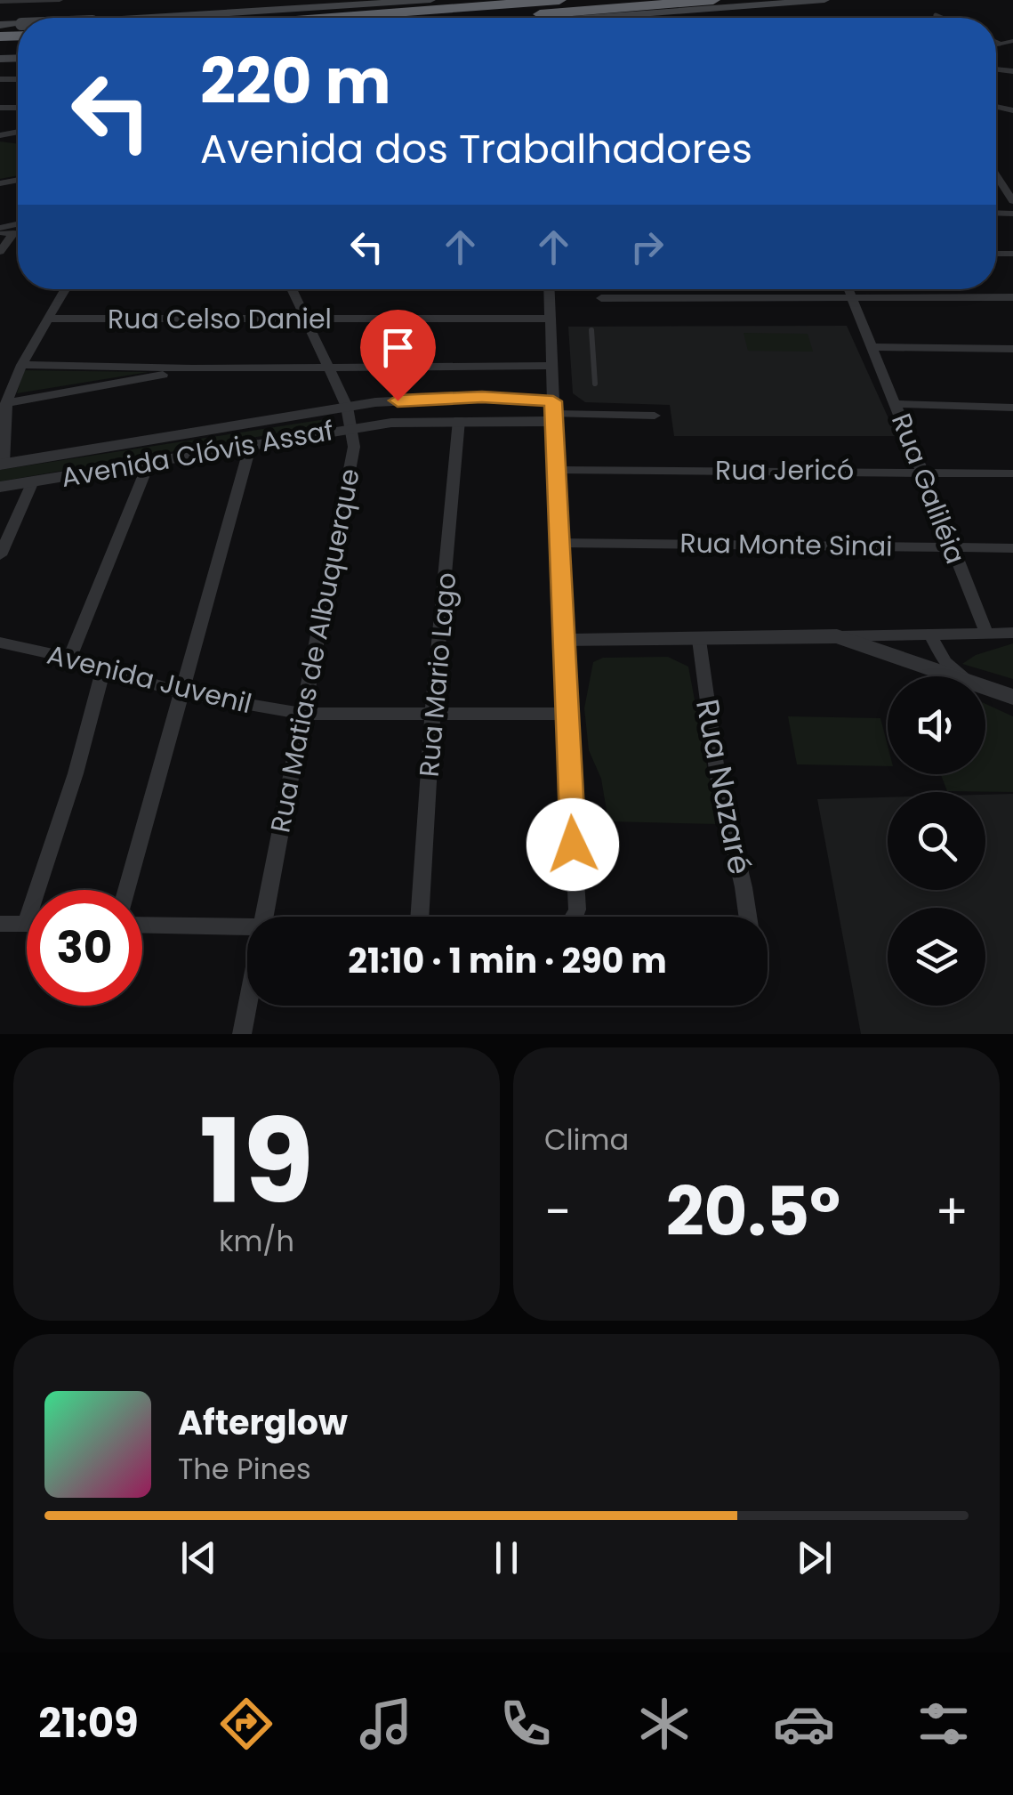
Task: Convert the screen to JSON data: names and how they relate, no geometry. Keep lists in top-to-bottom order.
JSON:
{
  "streets": {
    "street": [
      "Rua Celso Daniel",
      "Avenida Clóvis Assaf",
      "Rua Jericó",
      "Rua Galiléia",
      "Rua Monte Sinai",
      "Rua Matias de Albuquerque",
      "Rua Mario Lago",
      "Avenida Juvenil",
      "Rua Nazaré"
    ]
  },
  "crossings": [
    ["Rua Celso Daniel", "Rua Matias de Albuquerque"],
    ["Avenida Clóvis Assaf", "Rua Matias de Albuquerque"],
    ["Avenida Clóvis Assaf", "Rua Mario Lago"],
    ["Rua Jericó", "Rua Galiléia"],
    ["Rua Galiléia", "Rua Monte Sinai"],
    ["Rua Matias de Albuquerque", "Avenida Juvenil"],
    ["Rua Mario Lago", "Avenida Juvenil"]
  ],
  "page": {
    "turn": ["220 m", "Avenida dos Trabalhadores"],
    "limit": "30",
    "trip": "21:10 · 1 min · 290 m",
    "tile": [
      ["19", "km/h"],
      "Clima"
    ],
    "heat": ["−", "20.5°", "+"],
    "song": ["Afterglow", "The Pines"],
    "tabs": "21:09"
  }
}
